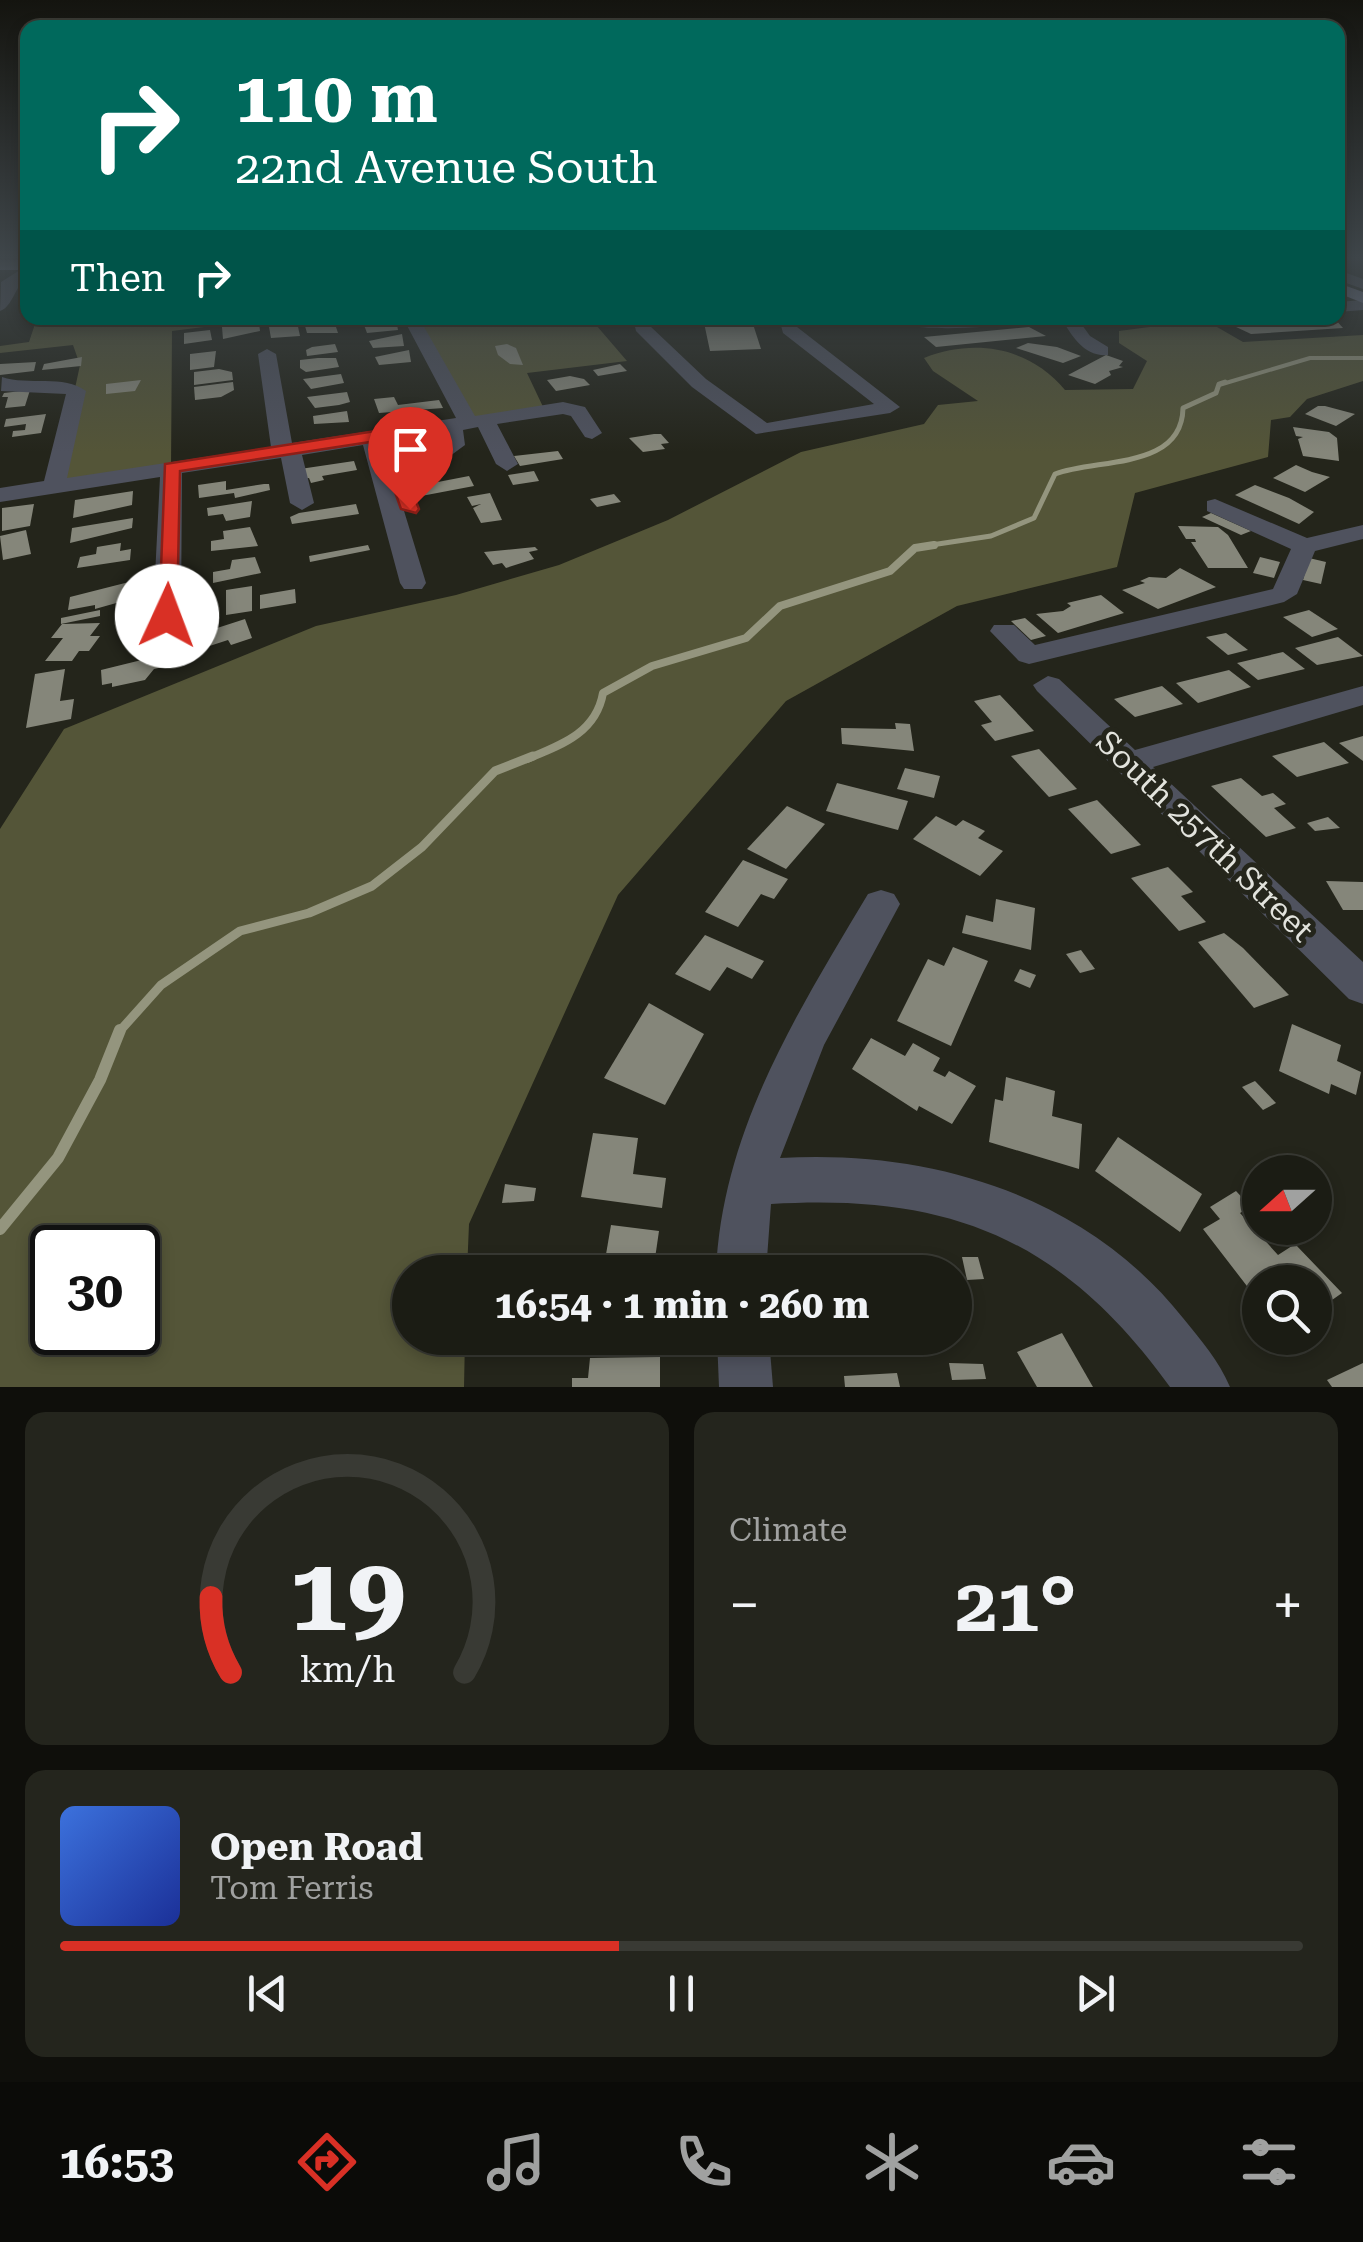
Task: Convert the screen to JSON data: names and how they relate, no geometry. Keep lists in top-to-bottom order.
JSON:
{
  "streets": {
    "street": ["South 257th Street"]
  },
  "north": "left",
  "page": {
    "turn": ["110 m", "22nd Avenue South"],
    "then": "Then",
    "limit": "30",
    "trip": "16:54 · 1 min · 260 m",
    "tile": "Climate",
    "heat": ["−", "21°", "+"],
    "song": ["Open Road", "Tom Ferris"],
    "tabs": "16:53",
    "gauge": ["19", "km/h"]
  }
}
